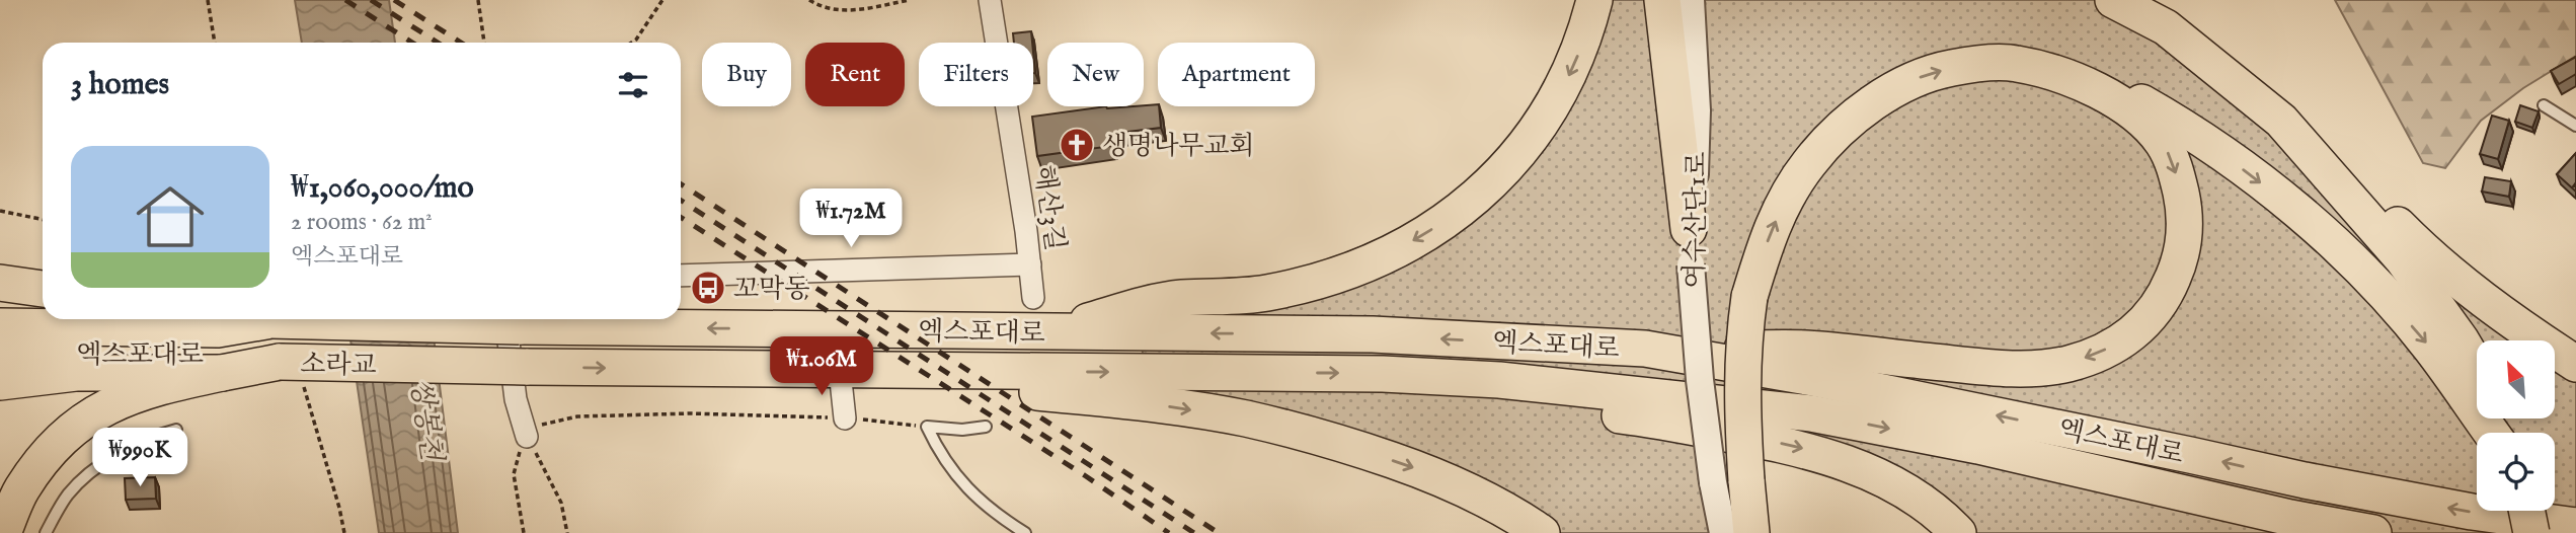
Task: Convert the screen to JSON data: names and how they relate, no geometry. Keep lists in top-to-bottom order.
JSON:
{
  "streets": {
    "highway": ["엑스포대로", "소라교"],
    "street": ["해산3길", "여수산단1로"]
  },
  "crossings": [
    ["엑스포대로", "소라교"]
  ],
  "water": ["쌍봉천"],
  "places": {
    "church": ["생명나무교회"],
    "bus stop": ["꼬막동"]
  },
  "north": "top left",
  "page": {
    "chip": [
      "Buy",
      "Rent",
      "Filters",
      "New",
      "Apartment"
    ],
    "heading": "3 homes",
    "list": [
      {
        "name": "₩1,060,000/mo",
        "note": "2 rooms · 62 m² · 엑스포대로"
      }
    ],
    "price": ["₩1.72M", "₩1.06M", "₩990K"]
  }
}
